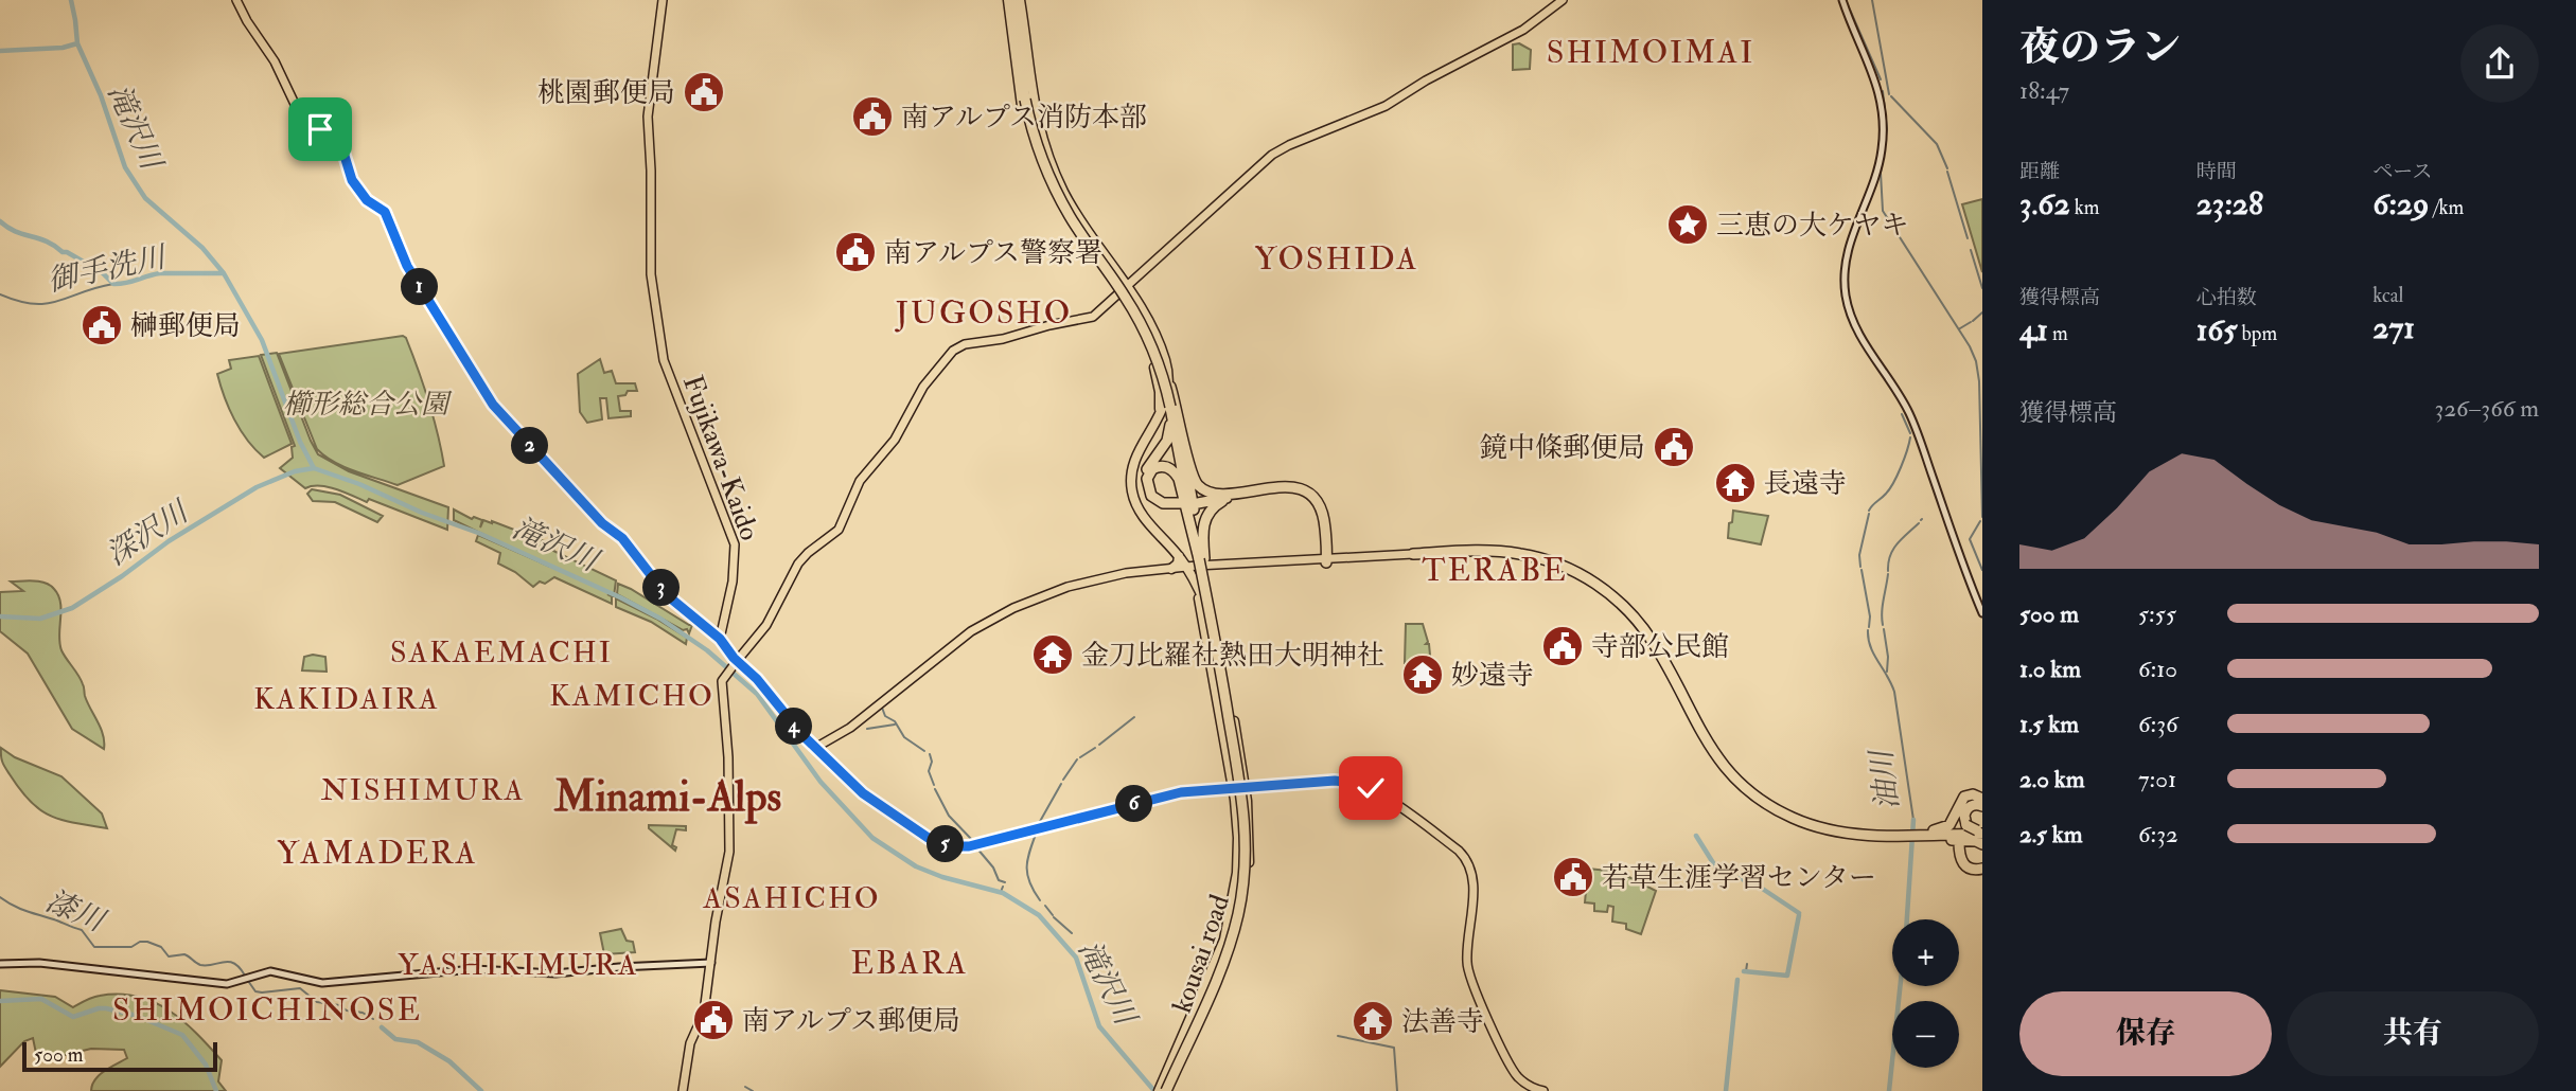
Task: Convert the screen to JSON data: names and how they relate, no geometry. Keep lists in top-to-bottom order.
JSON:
{
  "streets": {
    "highway": ["kousai road"],
    "main road": ["Fujikawa-Kaido"]
  },
  "districts": [
    "SHIMOIMAI",
    "YOSHIDA",
    "JUGOSHO",
    "TERABE",
    "SAKAEMACHI",
    "KAMICHO",
    "KAKIDAIRA",
    "NISHIMURA",
    "Minami-Alps",
    "YAMADERA",
    "ASAHICHO",
    "EBARA",
    "YASHIKIMURA",
    "SHIMOICHINOSE"
  ],
  "water": [
    "滝沢川",
    "御手洗川",
    "深沢川",
    "油川",
    "漆川"
  ],
  "parks": ["櫛形総合公園"],
  "places": {
    "public building": [
      "桃園郵便局",
      "南アルプス消防本部",
      "南アルプス警察署",
      "榊郵便局",
      "鏡中條郵便局",
      "寺部公民館",
      "若草生涯学習センター",
      "南アルプス郵便局"
    ],
    "place": ["三恵の大ケヤキ"],
    "temple": [
      "長遠寺",
      "金刀比羅社熱田大明神社",
      "妙遠寺",
      "法善寺"
    ]
  },
  "scale_bar": "500 m",
  "page": {
    "heading": ["夜のラン", "18:47"],
    "stats": [
      ["距離", "3.62 km"],
      ["時間", "23:28"],
      ["ペース", "6:29 /km"],
      ["獲得標高", "41 m"],
      ["心拍数", "165 bpm"],
      ["kcal", "271"]
    ],
    "pins": [
      "1",
      "2",
      "3",
      "4",
      "6",
      "5"
    ],
    "chart": ["獲得標高", "326–366 m"],
    "list": [
      {
        "name": "500 m",
        "note": "5:55"
      },
      {
        "name": "1.0 km",
        "note": "6:10"
      },
      {
        "name": "1.5 km",
        "note": "6:36"
      },
      {
        "name": "2.0 km",
        "note": "7:01"
      },
      {
        "name": "2.5 km",
        "note": "6:32"
      }
    ],
    "map_buttons": ["+", "−"],
    "buttons": ["保存", "共有"],
    "scale": "500 m"
  }
}
